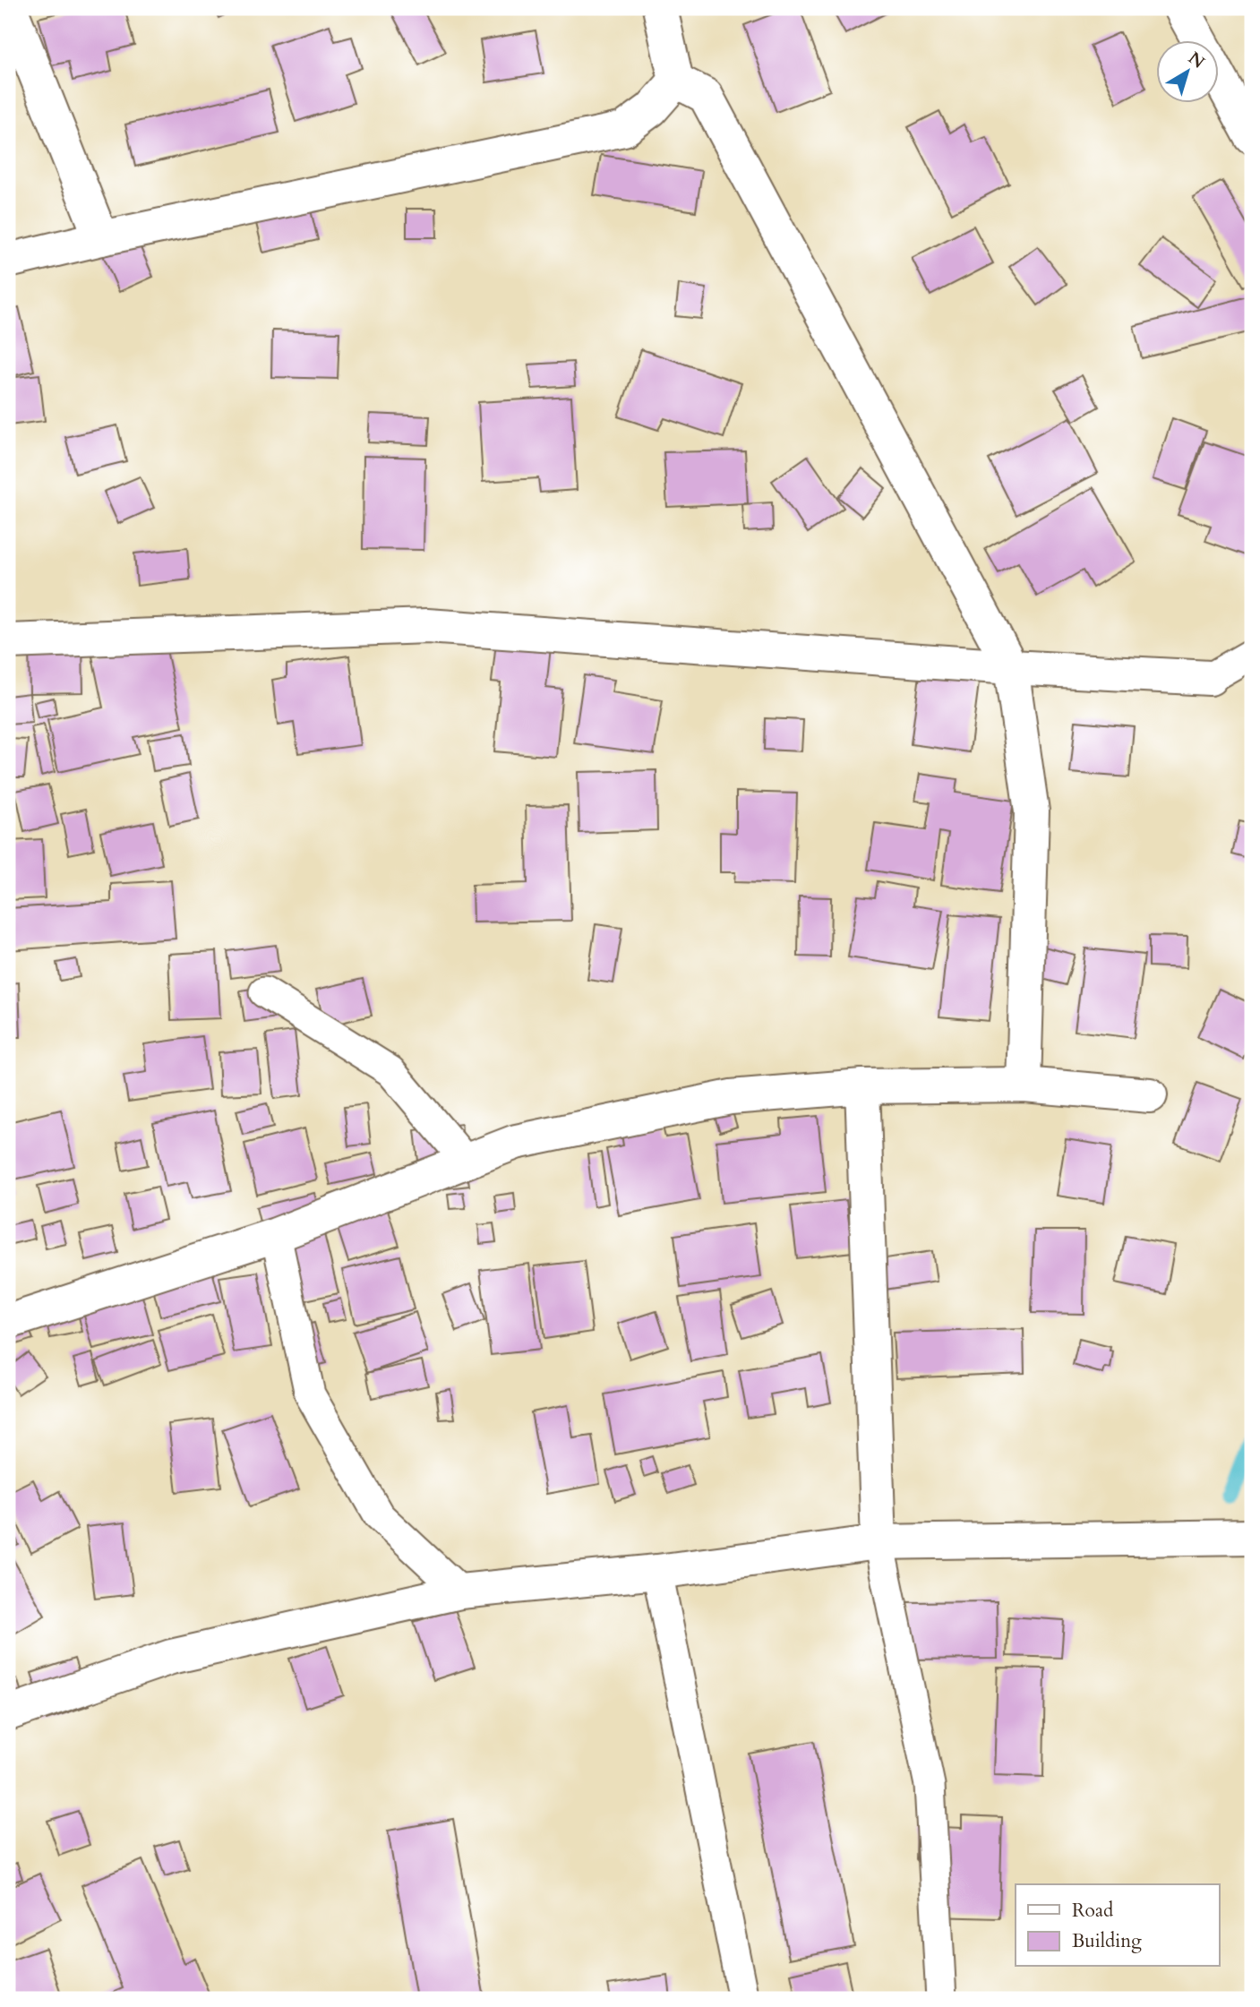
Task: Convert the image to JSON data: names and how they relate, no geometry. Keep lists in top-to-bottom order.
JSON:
{
  "legend": ["Road", "Building"],
  "north": "top right"
}
